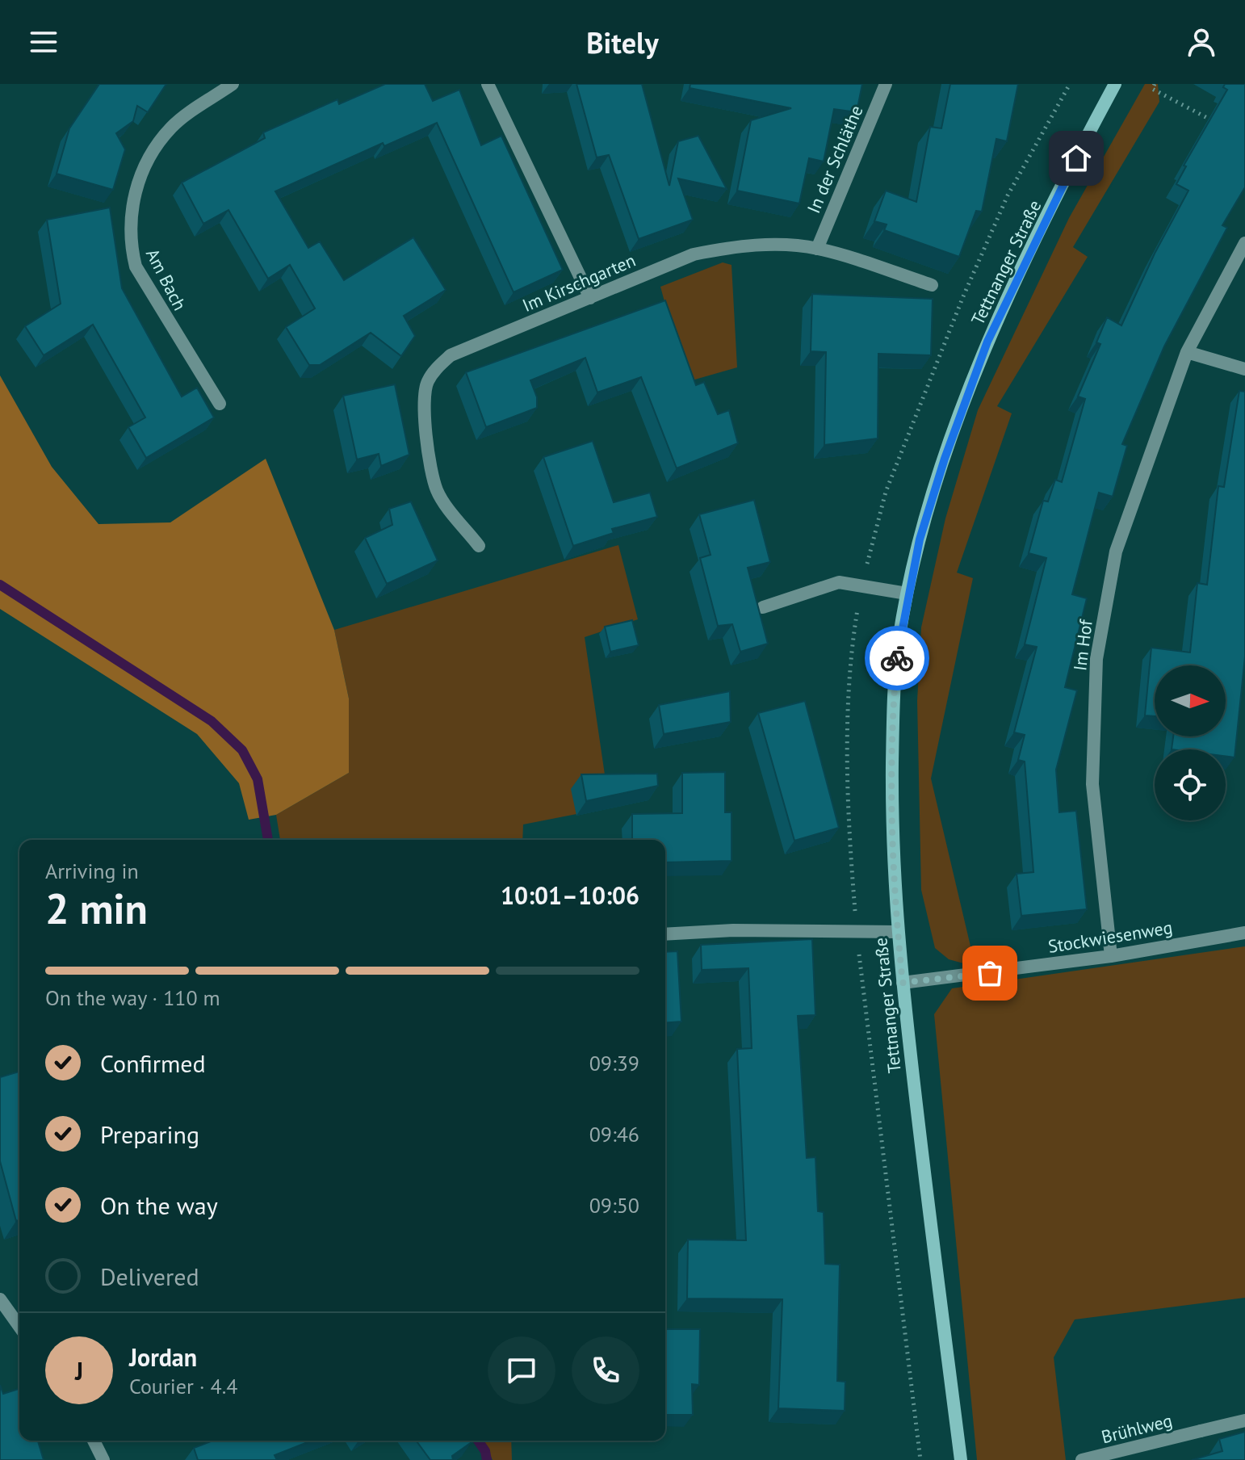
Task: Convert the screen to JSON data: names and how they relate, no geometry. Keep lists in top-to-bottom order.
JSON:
{
  "streets": {
    "main road": ["Tettnanger Straße"],
    "street": [
      "In der Schläthe",
      "Am Bach",
      "Im Kirschgarten",
      "Im Hof",
      "Stockwiesenweg",
      "Brühlweg"
    ]
  },
  "crossings": [
    ["In der Schläthe", "Im Kirschgarten"],
    ["Tettnanger Straße", "Stockwiesenweg"],
    ["Im Hof", "Stockwiesenweg"]
  ],
  "north": "right",
  "page": {
    "header": "Bitely",
    "heading": ["2 min", "Arriving in", "10:01–10:06"],
    "panel": ["Jordan", "Courier · 4.4"],
    "bar": "On the way · 110 m",
    "list": [
      ["Confirmed", "09:39"],
      ["Preparing", "09:46"],
      ["On the way", "09:50"],
      "Delivered"
    ],
    "round": "J"
  }
}
